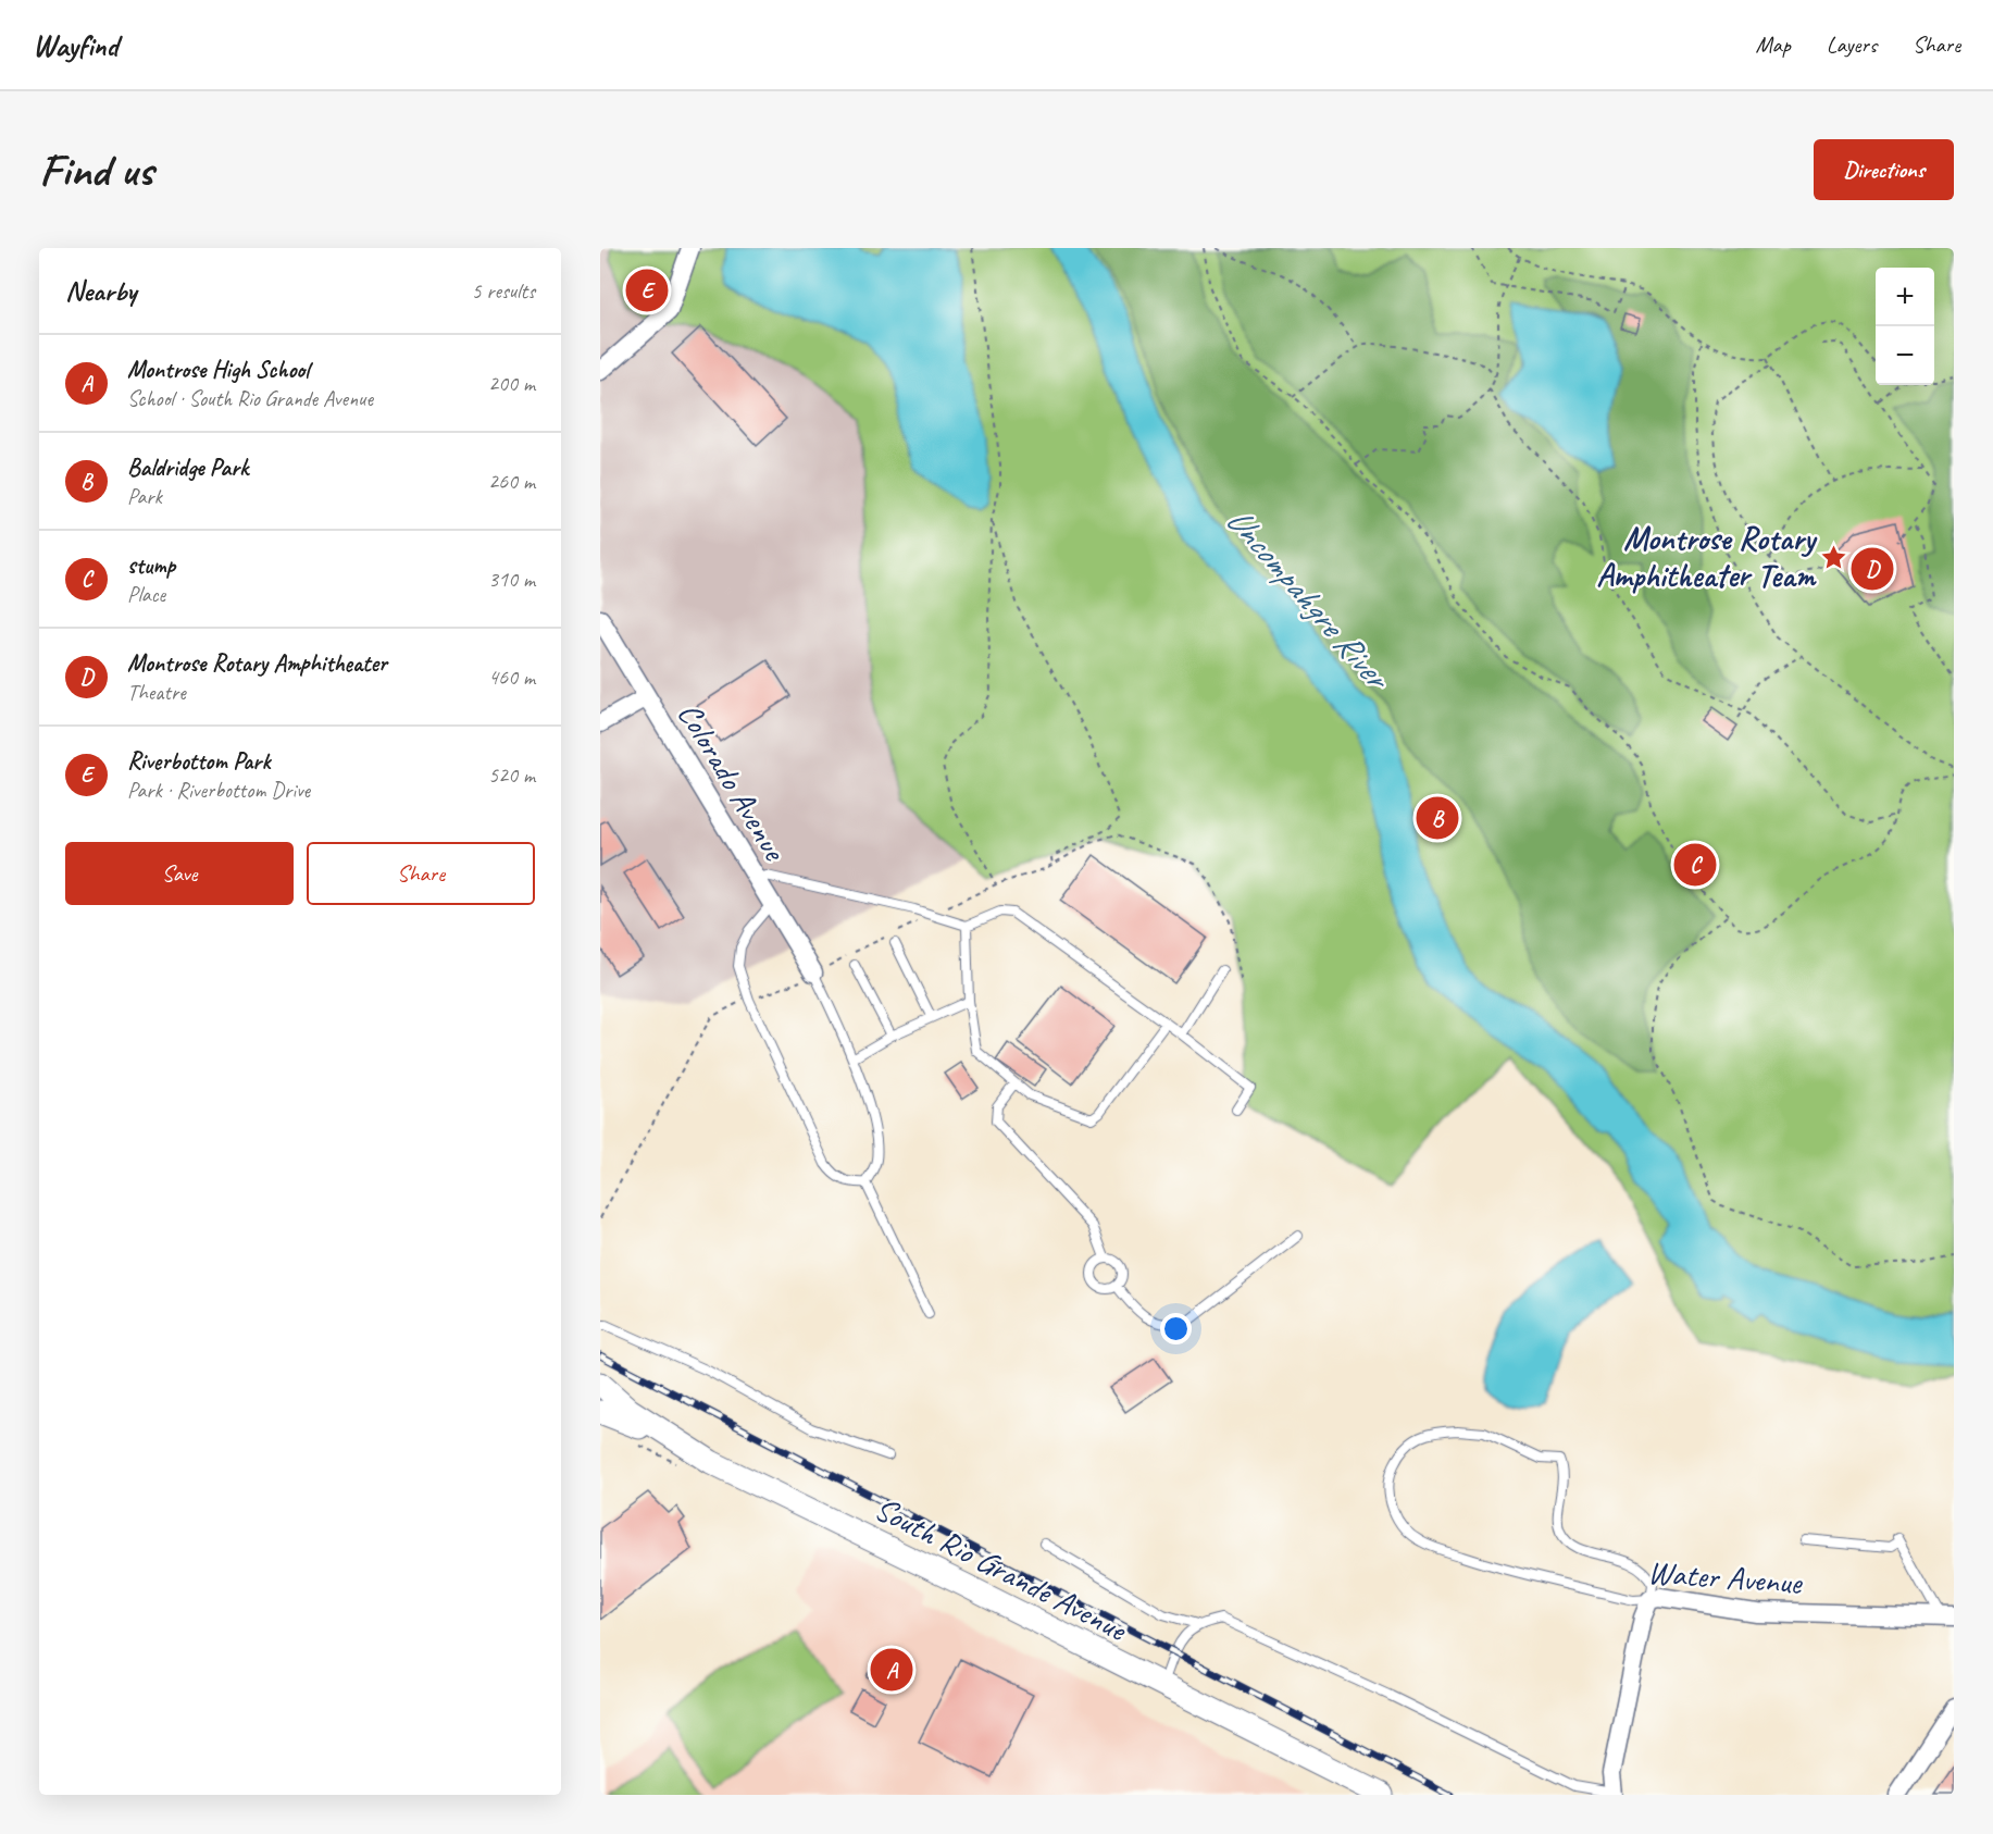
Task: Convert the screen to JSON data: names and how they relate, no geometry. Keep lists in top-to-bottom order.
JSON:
{
  "streets": {
    "street": ["Colorado Avenue", "South Rio Grande Avenue", "Water Avenue"]
  },
  "water": ["Uncompahgre River"],
  "places": {
    "place": ["Montrose Rotary Amphitheater Team"]
  },
  "page": {
    "header": "Wayfind",
    "nav": ["Map", "Layers", "Share"],
    "buttons": [
      "Directions",
      ["Save", "Share"]
    ],
    "title": "Find us",
    "heading": ["Nearby", "5 results"],
    "pins": [
      "E",
      "D",
      "B",
      "C",
      "A"
    ],
    "map_buttons": ["+", "−"],
    "list": [
      {
        "mark": "A",
        "name": "Montrose High School",
        "note": "School · South Rio Grande Avenue",
        "value": "200 m"
      },
      {
        "mark": "B",
        "name": "Baldridge Park",
        "note": "Park",
        "value": "260 m"
      },
      {
        "mark": "C",
        "name": "stump",
        "note": "Place",
        "value": "310 m"
      },
      {
        "mark": "D",
        "name": "Montrose Rotary Amphitheater",
        "note": "Theatre",
        "value": "460 m"
      },
      {
        "mark": "E",
        "name": "Riverbottom Park",
        "note": "Park · Riverbottom Drive",
        "value": "520 m"
      }
    ]
  }
}
